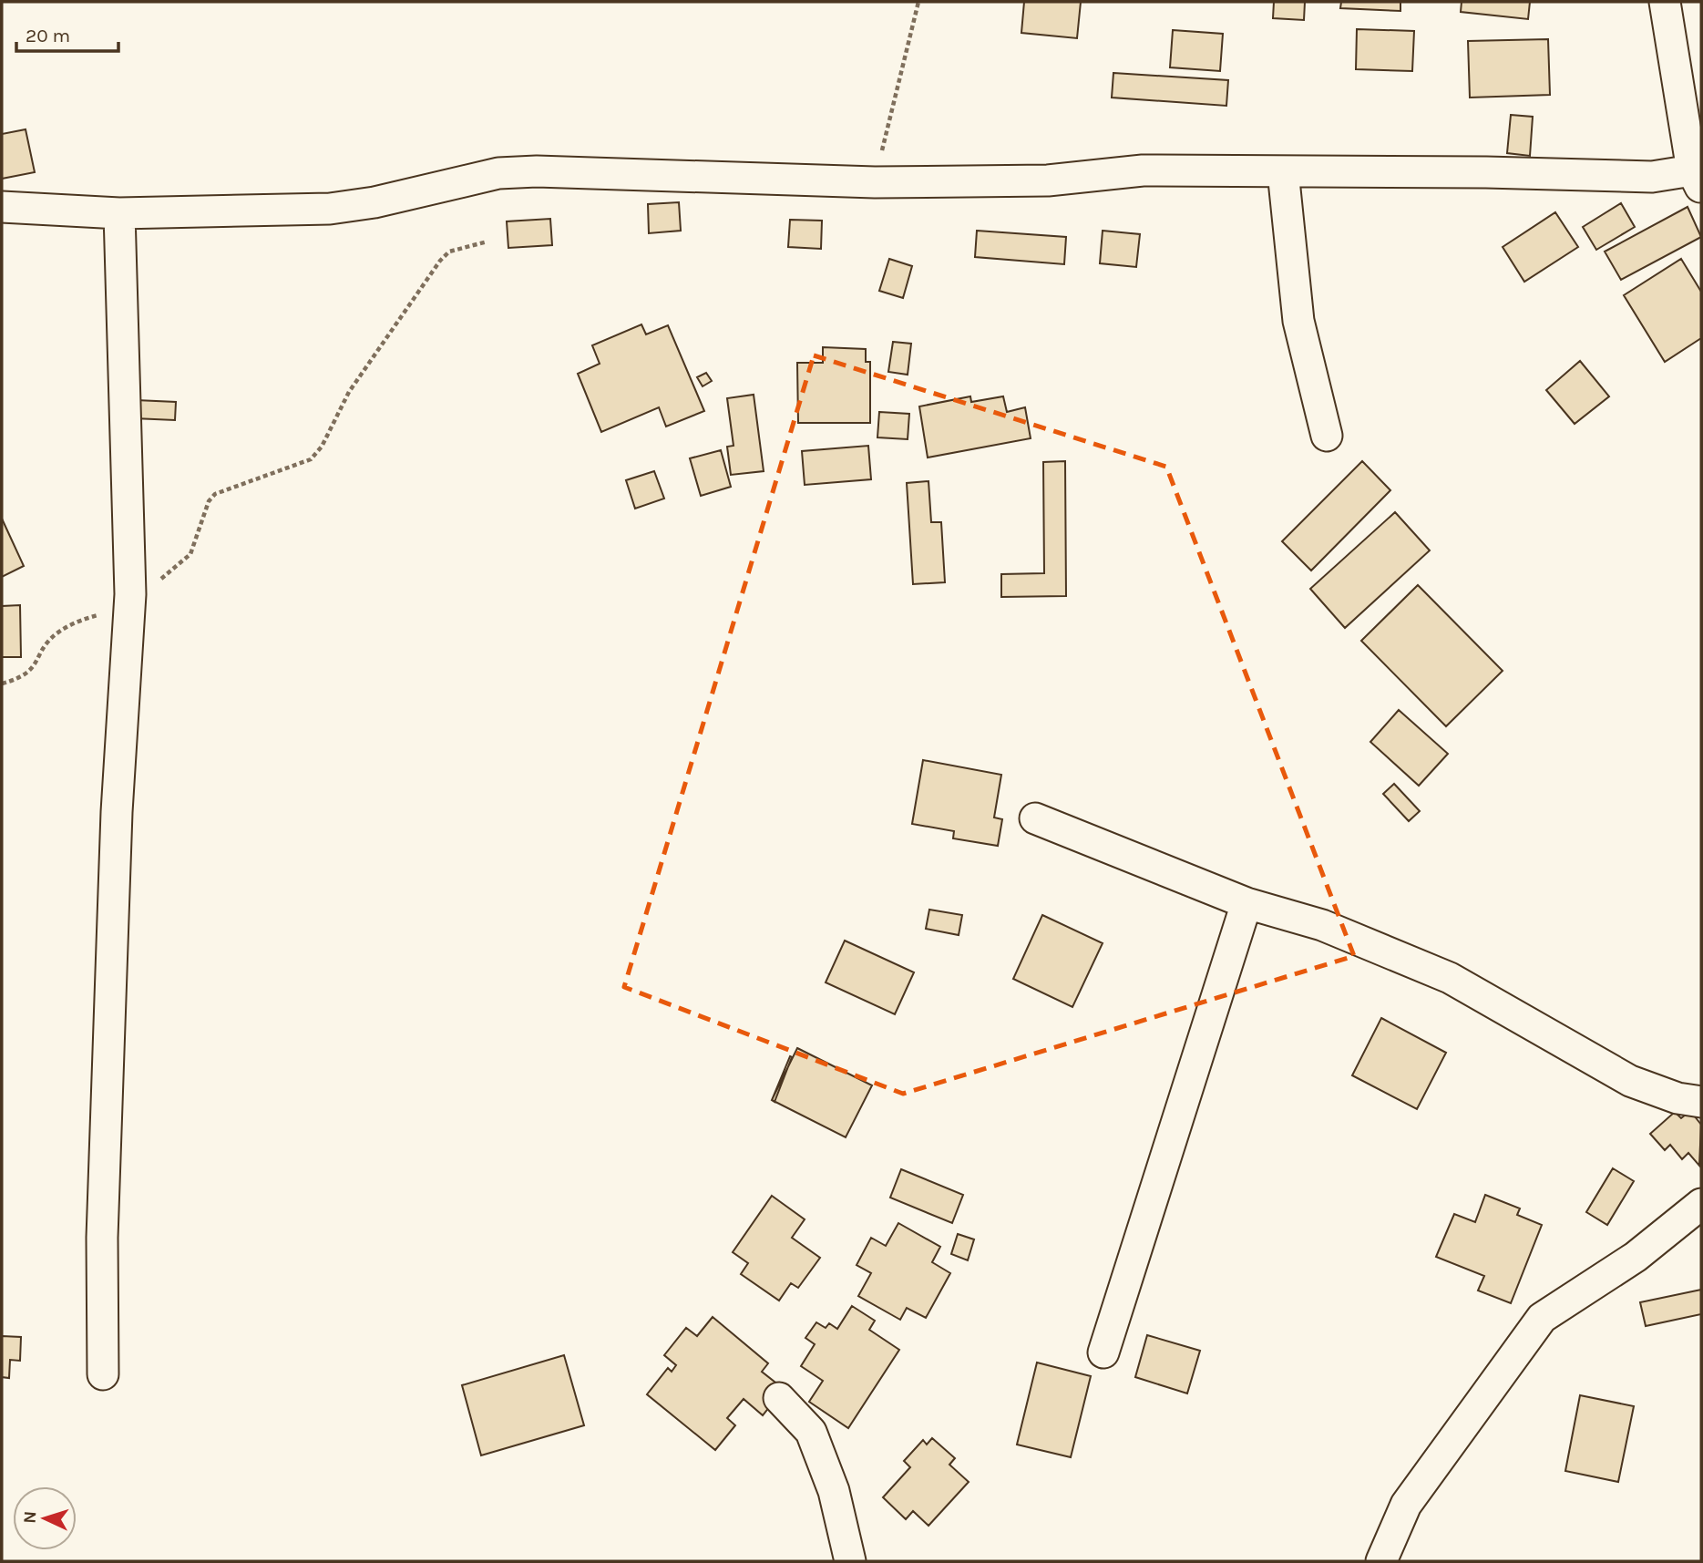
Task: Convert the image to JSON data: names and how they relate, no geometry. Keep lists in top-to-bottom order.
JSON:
{
  "scale_bar": "20 m",
  "north": "left"
}
